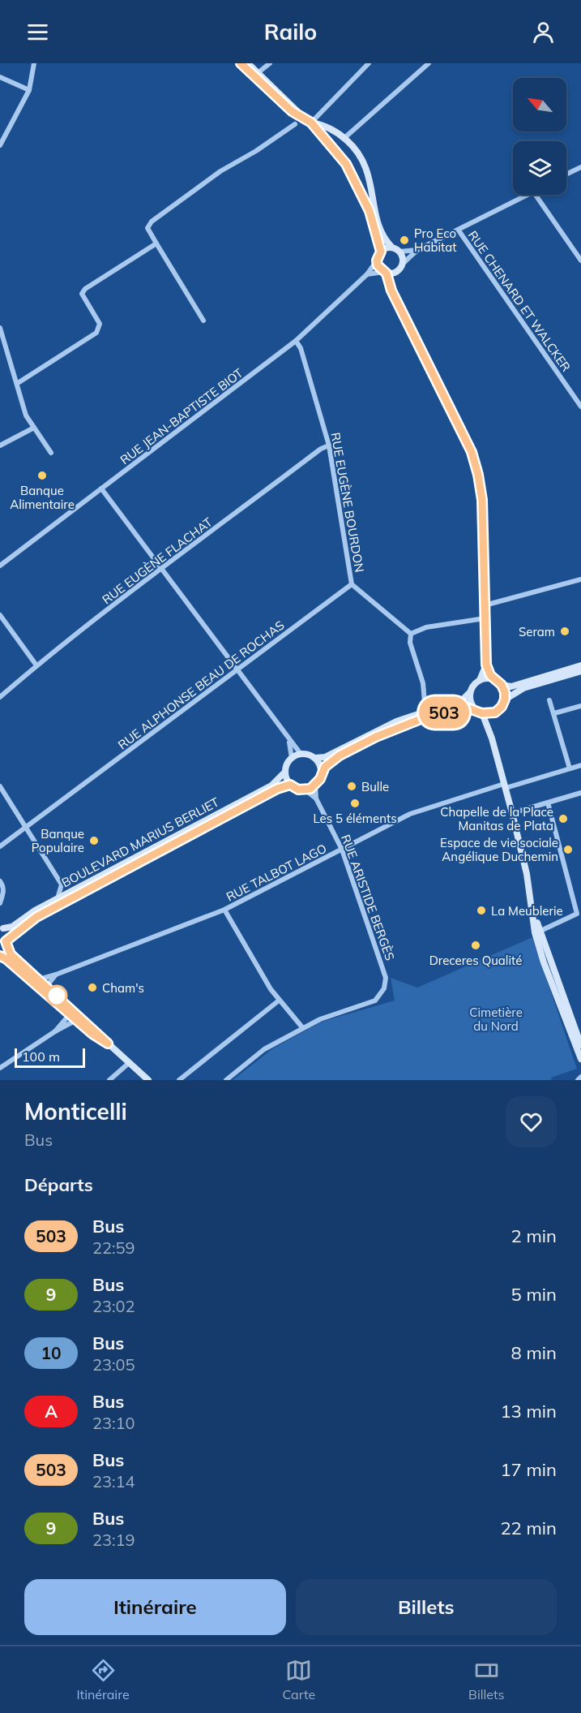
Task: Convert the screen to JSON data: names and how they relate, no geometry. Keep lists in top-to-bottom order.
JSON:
{
  "streets": {
    "main road": ["BOULEVARD MARIUS BERLIET"],
    "street": [
      "RUE CHENARD ET WALCKER",
      "RUE JEAN-BAPTISTE BIOT",
      "RUE EUGÈNE BOURDON",
      "RUE EUGÈNE FLACHAT",
      "RUE ALPHONSE BEAU DE ROCHAS",
      "RUE TALBOT LAGO",
      "RUE ARISTIDE BERGÈS"
    ]
  },
  "crossings": [
    ["RUE JEAN-BAPTISTE BIOT", "RUE EUGÈNE BOURDON"],
    ["RUE EUGÈNE BOURDON", "RUE EUGÈNE FLACHAT"],
    ["RUE EUGÈNE BOURDON", "RUE ALPHONSE BEAU DE ROCHAS"],
    ["BOULEVARD MARIUS BERLIET", "RUE ARISTIDE BERGÈS"],
    ["RUE TALBOT LAGO", "RUE ARISTIDE BERGÈS"]
  ],
  "parks": ["Cimetière du Nord"],
  "places": [
    "Pro Eco Habitat",
    "Banque Alimentaire",
    "Seram",
    "Bulle",
    "Les 5 éléments",
    "Chapelle de la Place Manitas de Plata",
    "Banque Populaire",
    "Espace de vie sociale Angélique Duchemin",
    "La Meublerie",
    "Dreceres Qualité",
    "Cham's"
  ],
  "lines": ["bus line 503"],
  "scale_bar": "100 m",
  "north": "top left",
  "page": {
    "header": "Railo",
    "on_map": "503",
    "scale": "100 m",
    "heading": [
      ["Monticelli", "Bus"],
      "Départs"
    ],
    "list": [
      {
        "mark": "503",
        "name": "Bus",
        "note": "22:59",
        "value": "2 min"
      },
      {
        "mark": "9",
        "name": "Bus",
        "note": "23:02",
        "value": "5 min"
      },
      {
        "mark": "10",
        "name": "Bus",
        "note": "23:05",
        "value": "8 min"
      },
      {
        "mark": "A",
        "name": "Bus",
        "note": "23:10",
        "value": "13 min"
      },
      {
        "mark": "503",
        "name": "Bus",
        "note": "23:14",
        "value": "17 min"
      },
      {
        "mark": "9",
        "name": "Bus",
        "note": "23:19",
        "value": "22 min"
      }
    ],
    "buttons": ["Itinéraire", "Billets"],
    "tabs": ["Itinéraire", "Carte", "Billets"]
  }
}
